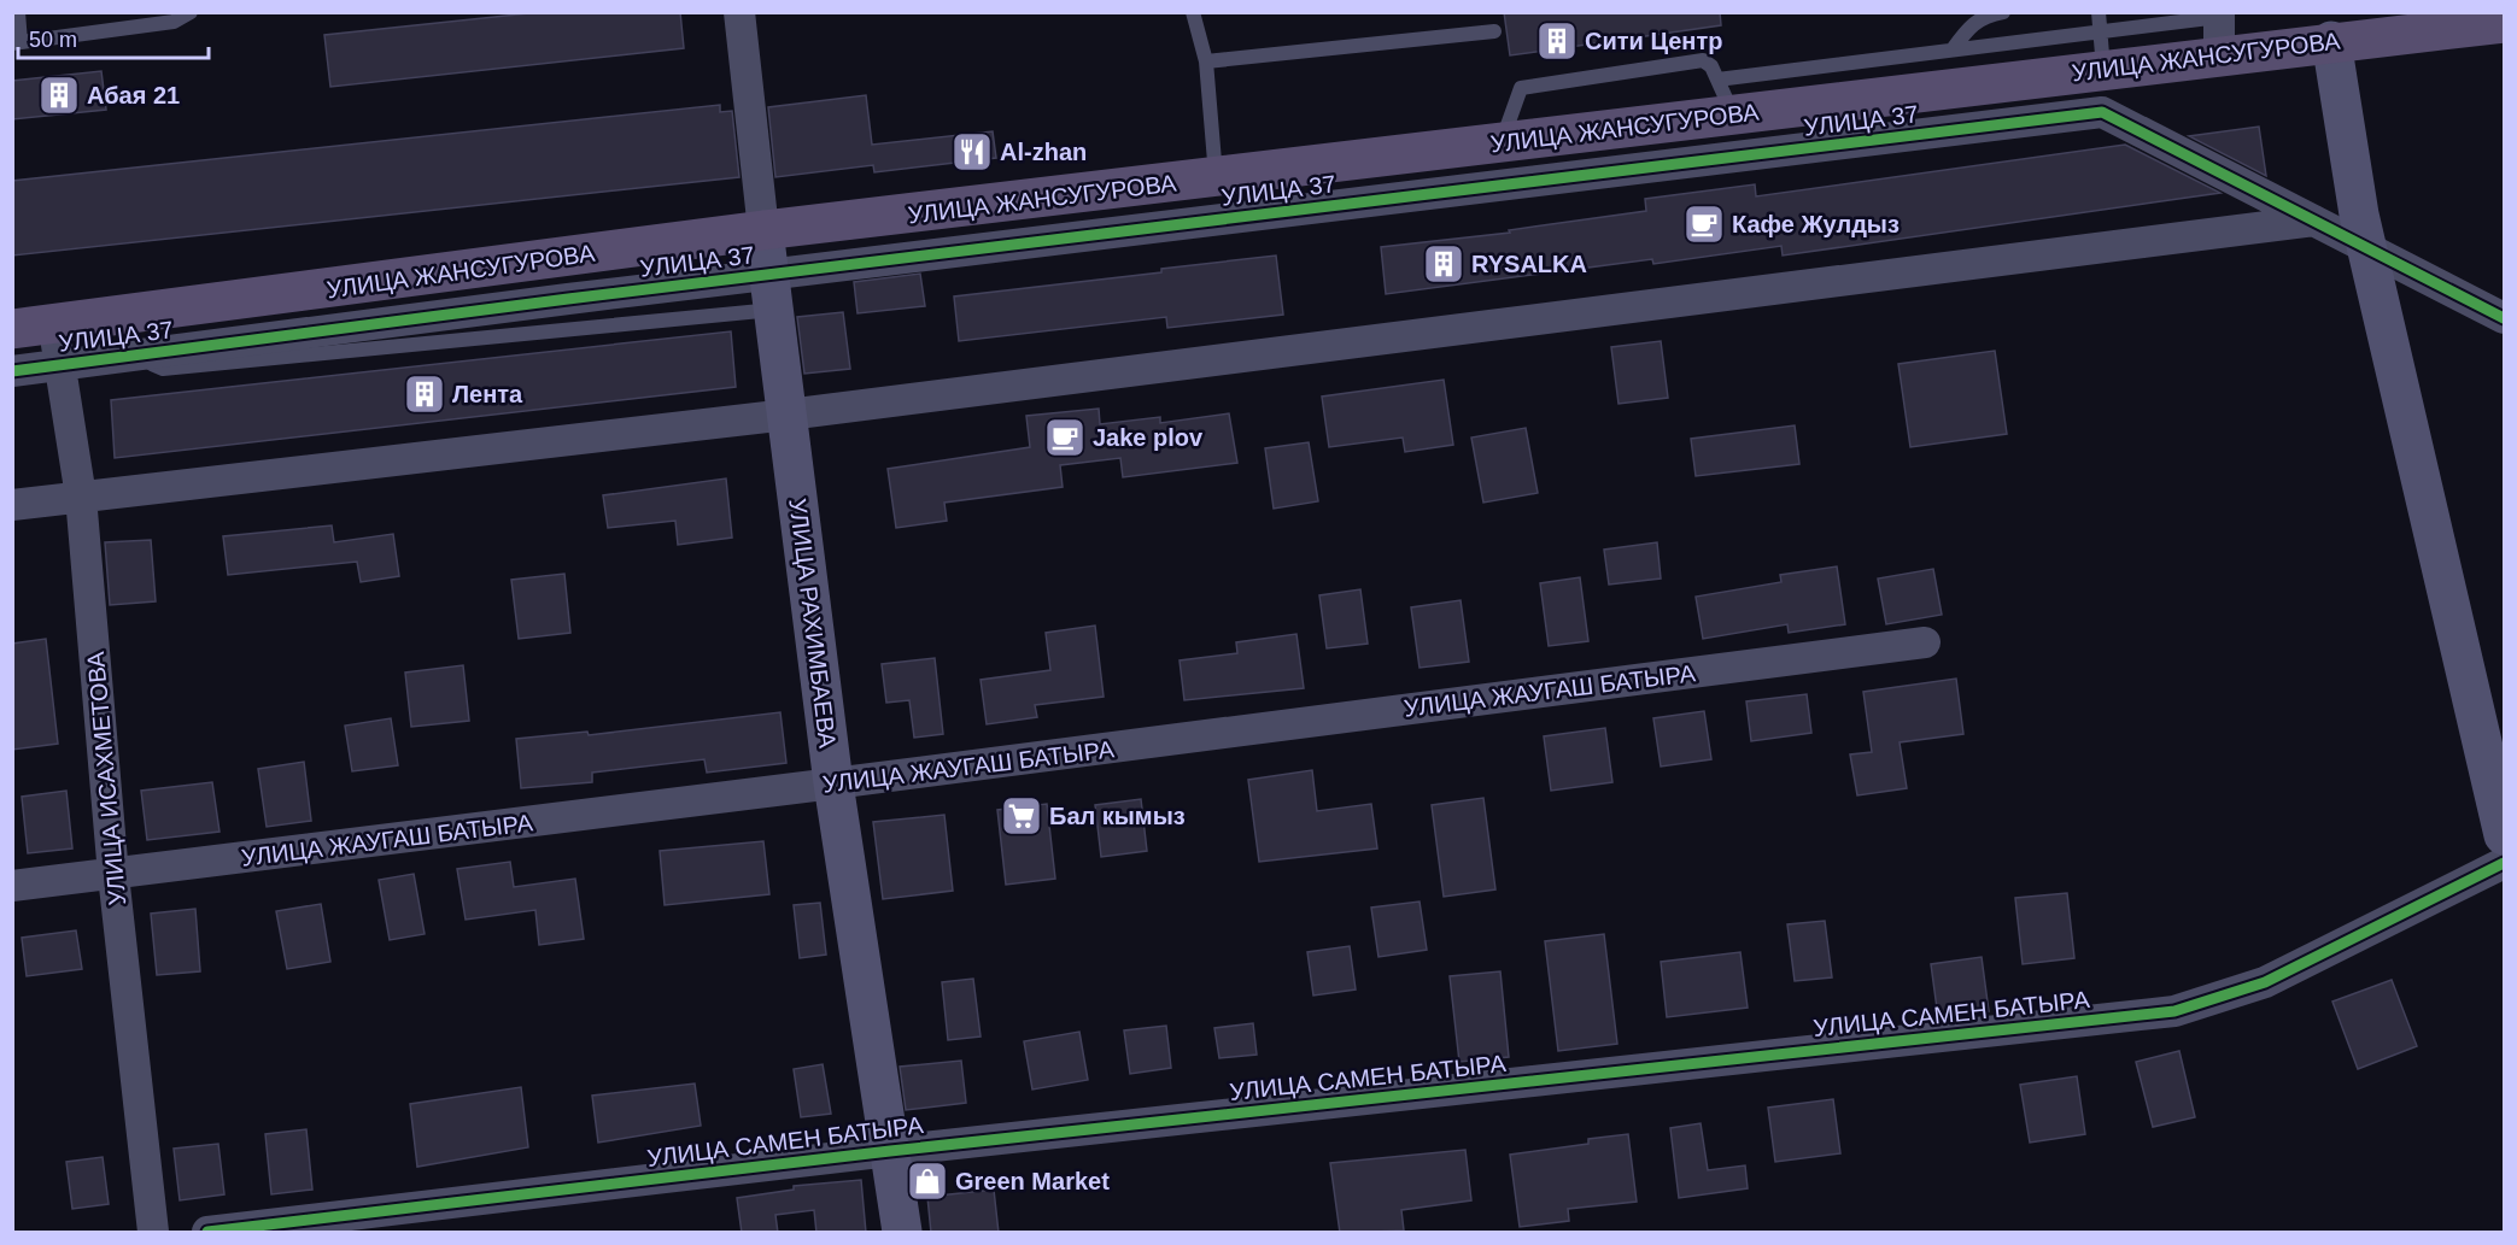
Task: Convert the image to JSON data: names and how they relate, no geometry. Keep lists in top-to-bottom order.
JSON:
{
  "streets": {
    "main road": ["УЛИЦА ЖАНСУГУРОВА"],
    "street": [
      "УЛИЦА 37",
      "УЛИЦА РАХИМБАЕВА",
      "УЛИЦА ЖАУГАШ БАТЫРА",
      "УЛИЦА ИСАХМЕТОВА",
      "УЛИЦА САМЕН БАТЫРА"
    ]
  },
  "crossings": [
    ["УЛИЦА ЖАНСУГУРОВА", "УЛИЦА РАХИМБАЕВА"],
    ["УЛИЦА ЖАНСУГУРОВА", "УЛИЦА ИСАХМЕТОВА"],
    ["УЛИЦА РАХИМБАЕВА", "УЛИЦА ЖАУГАШ БАТЫРА"],
    ["УЛИЦА РАХИМБАЕВА", "УЛИЦА САМЕН БАТЫРА"],
    ["УЛИЦА ЖАУГАШ БАТЫРА", "УЛИЦА ИСАХМЕТОВА"]
  ],
  "places": {
    "building": [
      "Сити Центр",
      "Абая 21",
      "RYSALKA",
      "Лента"
    ],
    "restaurant": ["Al-zhan"],
    "cafe": ["Кафе Жулдыз", "Jake plov"],
    "supermarket": ["Бал кымыз"],
    "shop": ["Green Market"]
  },
  "scale_bar": "50 m"
}
